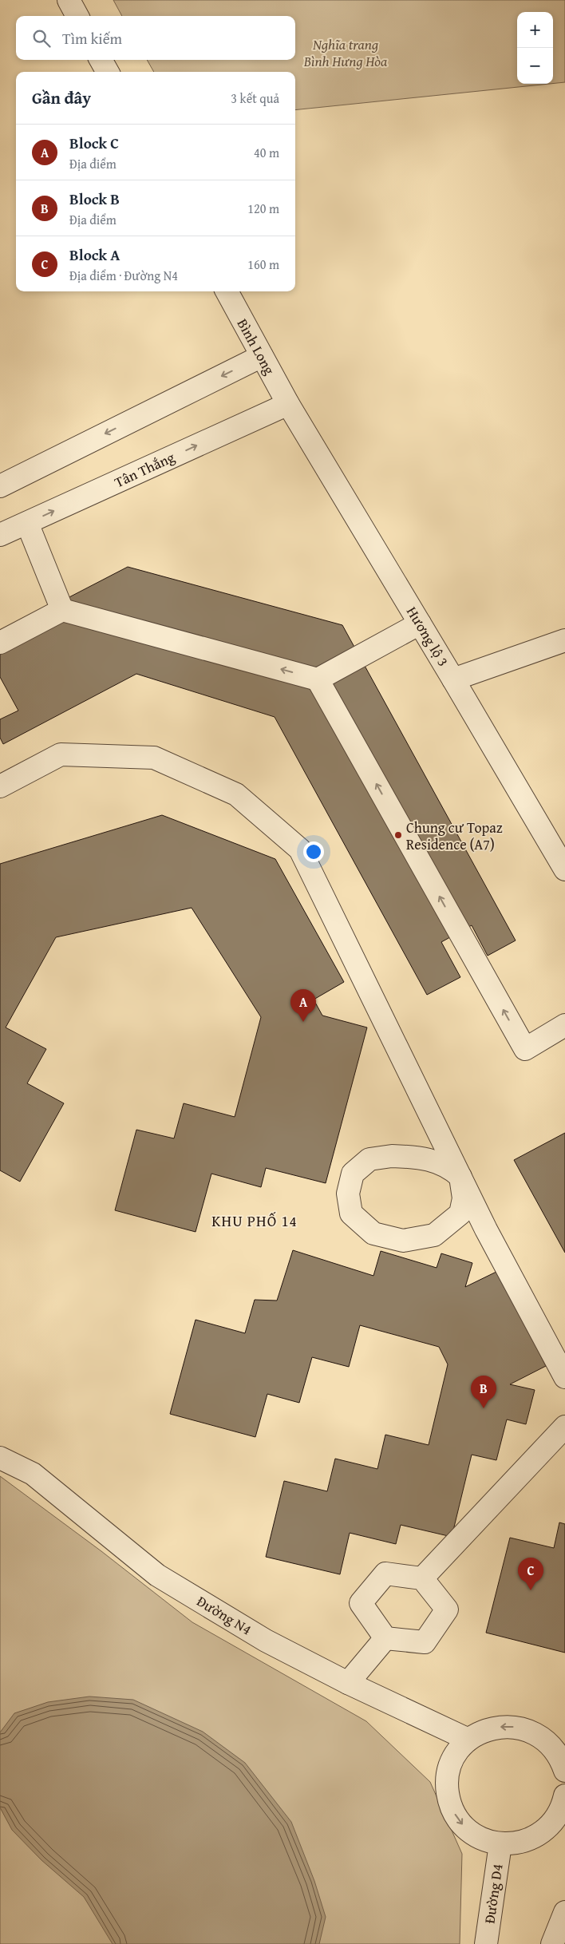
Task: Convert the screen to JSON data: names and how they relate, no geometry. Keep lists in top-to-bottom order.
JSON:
{
  "streets": {
    "street": [
      "Bình Long",
      "Tân Thắng",
      "Hương lộ 3",
      "Đường N4",
      "Đường D4"
    ]
  },
  "crossings": [
    ["Bình Long", "Tân Thắng"],
    ["Bình Long", "Hương lộ 3"],
    ["Tân Thắng", "Hương lộ 3"]
  ],
  "districts": ["KHU PHỐ 14"],
  "parks": ["Nghĩa trang Bình Hưng Hòa"],
  "places": ["Chung cư Topaz Residence (A7)"],
  "page": {
    "map_buttons": ["+", "−"],
    "search": "Tìm kiếm",
    "heading": ["Gần đây", "3 kết quả"],
    "list": [
      {
        "mark": "A",
        "name": "Block C",
        "note": "Địa điểm",
        "value": "40 m"
      },
      {
        "mark": "B",
        "name": "Block B",
        "note": "Địa điểm",
        "value": "120 m"
      },
      {
        "mark": "C",
        "name": "Block A",
        "note": "Địa điểm · Đường N4",
        "value": "160 m"
      }
    ],
    "pins": ["A", "B", "C"]
  }
}
